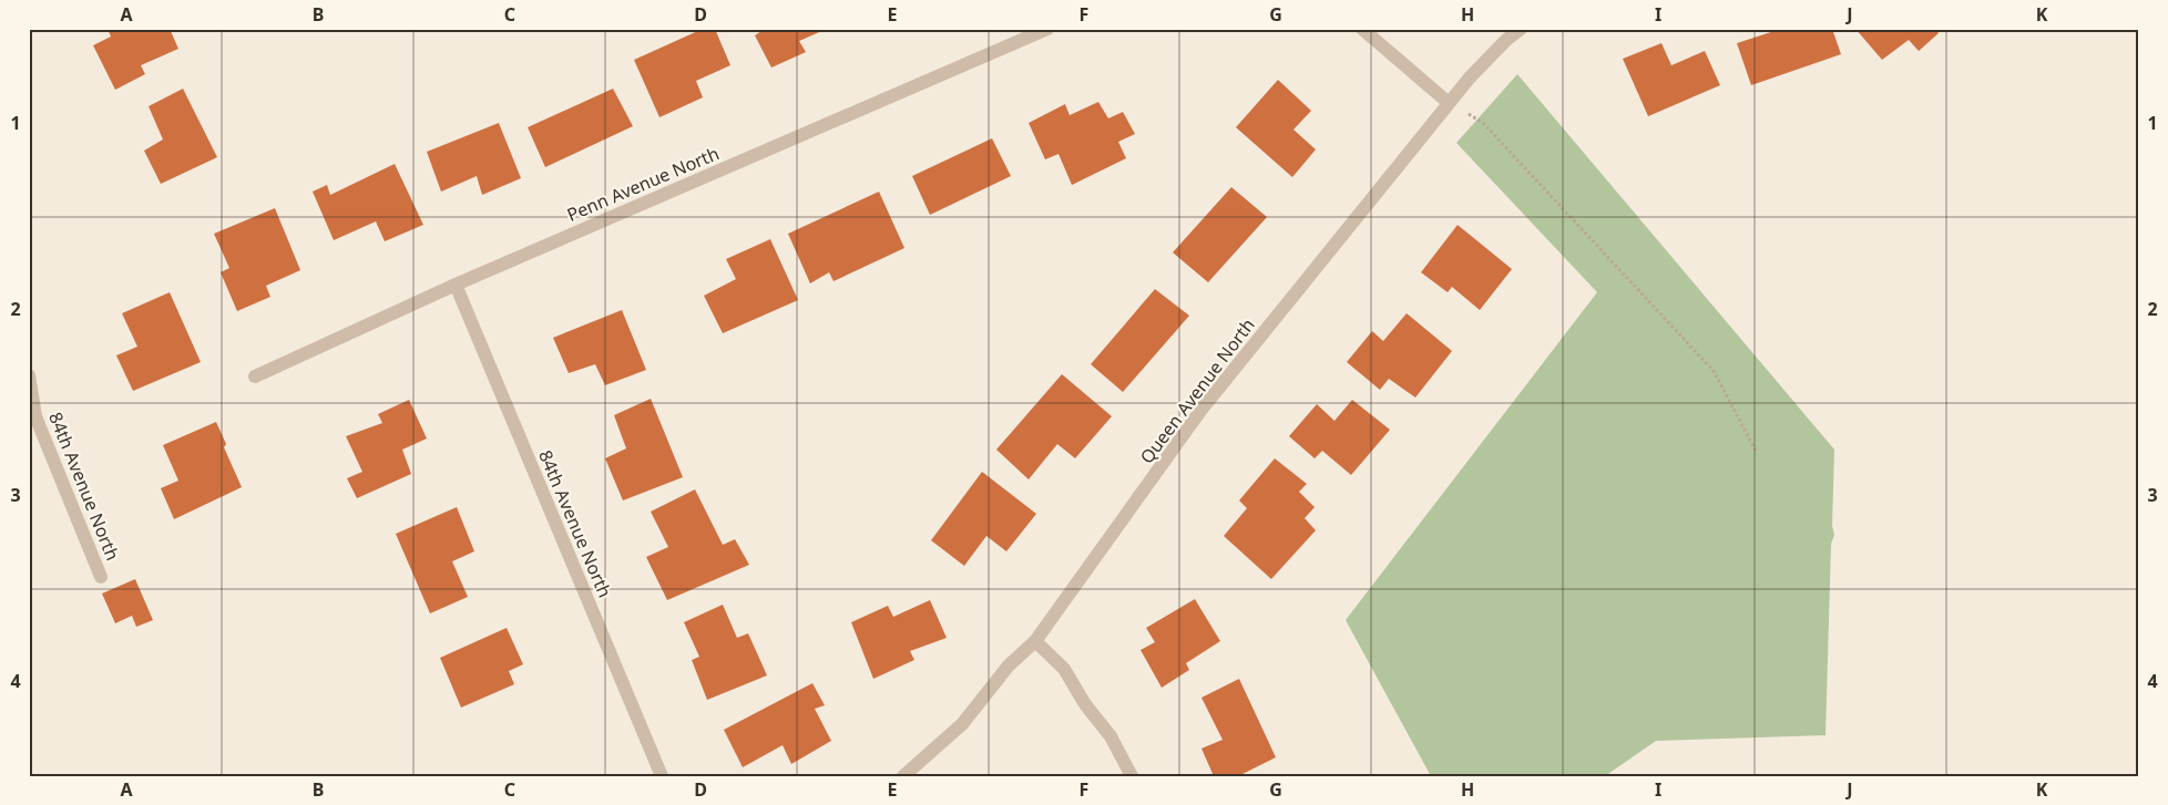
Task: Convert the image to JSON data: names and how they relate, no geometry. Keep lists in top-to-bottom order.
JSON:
{
  "streets": {
    "street": ["Penn Avenue North", "Queen Avenue North", "84th Avenue North"]
  },
  "crossings": [
    ["Penn Avenue North", "84th Avenue North"]
  ],
  "grid": {
    "columns": [
      "A",
      "B",
      "C",
      "D",
      "E",
      "F",
      "G",
      "H",
      "I",
      "J",
      "K"
    ],
    "rows": [
      "1",
      "2",
      "3",
      "4"
    ]
  }
}
